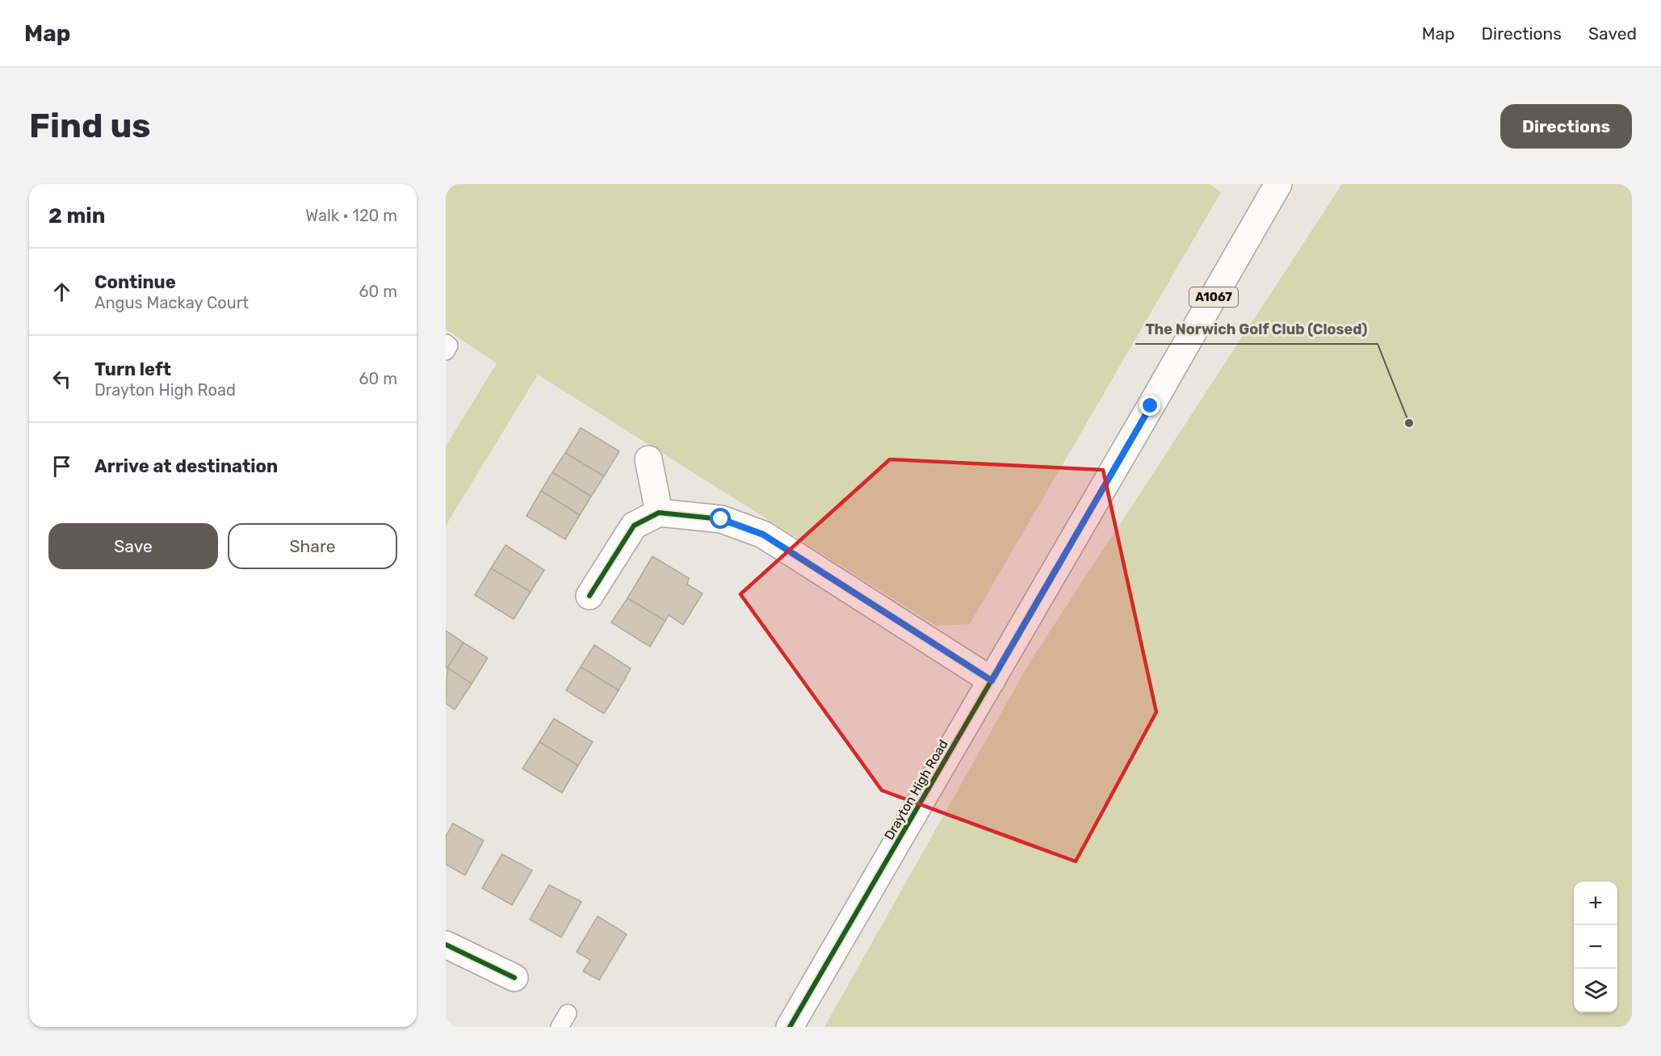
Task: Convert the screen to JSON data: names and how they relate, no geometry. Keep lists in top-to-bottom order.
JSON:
{
  "streets": {
    "main road": ["A1067", "Drayton High Road"]
  },
  "places": ["The Norwich Golf Club (Closed)"],
  "page": {
    "header": "Map",
    "nav": ["Map", "Directions", "Saved"],
    "buttons": [
      "Directions",
      ["Save", "Share"]
    ],
    "title": "Find us",
    "heading": ["2 min", "Walk · 120 m"],
    "list": [
      ["Continue", "Angus Mackay Court", "60 m"],
      ["Turn left", "Drayton High Road", "60 m"],
      "Arrive at destination"
    ],
    "map_buttons": ["+", "−"]
  }
}
